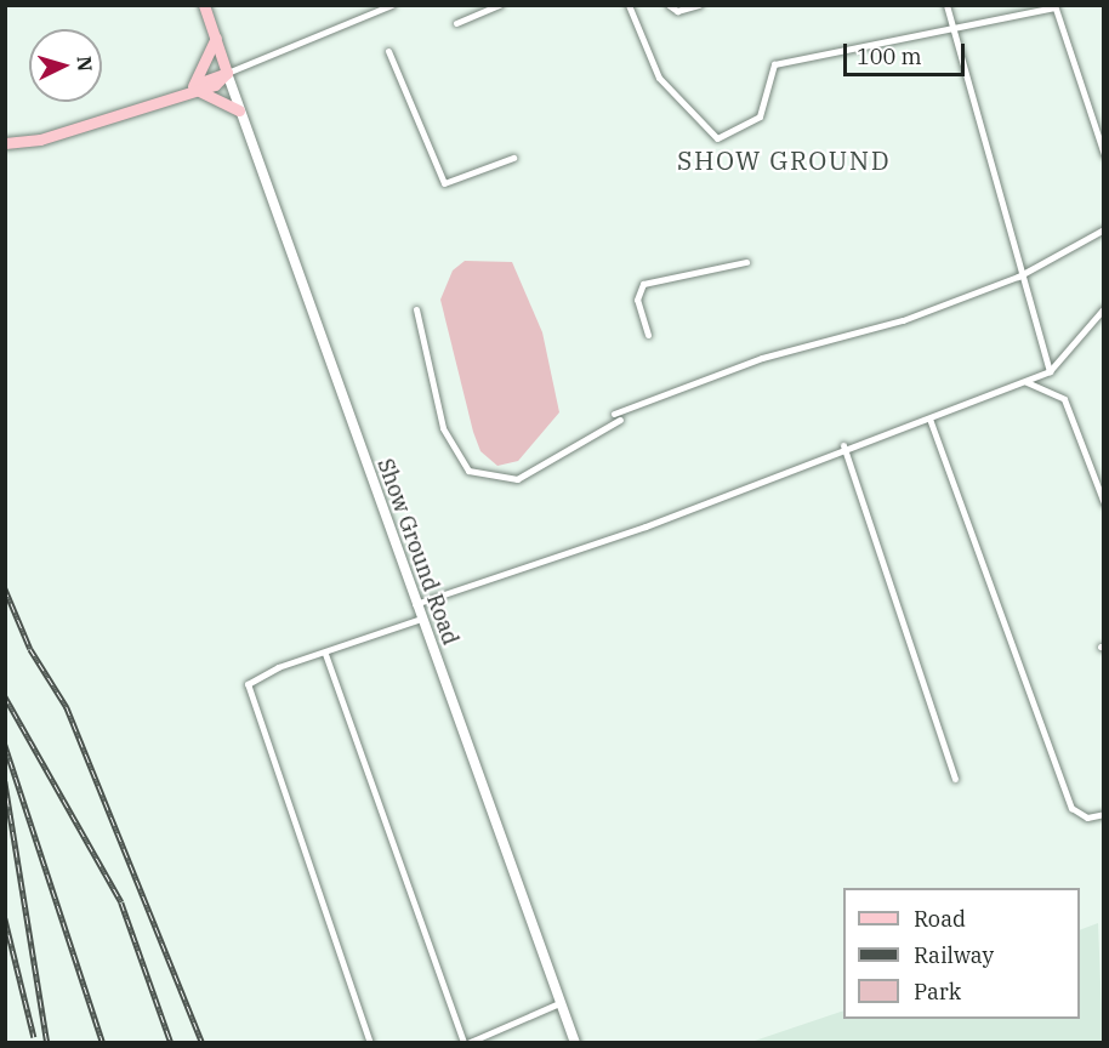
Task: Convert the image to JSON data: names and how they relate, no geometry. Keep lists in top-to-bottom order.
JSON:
{
  "streets": {
    "main road": ["Show Ground Road"]
  },
  "districts": ["SHOW GROUND"],
  "legend": ["Road", "Railway", "Park"],
  "scale_bar": "100 m",
  "north": "right"
}
